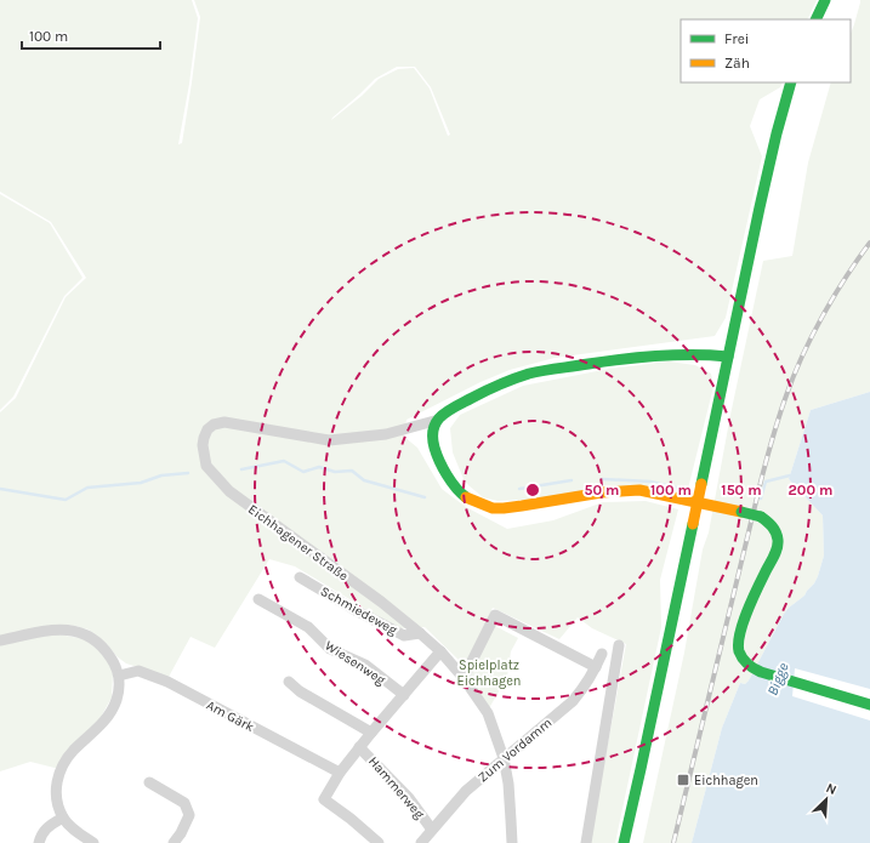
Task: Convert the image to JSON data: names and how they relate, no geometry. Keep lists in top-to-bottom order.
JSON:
{
  "streets": {
    "street": [
      "Eichhagener Straße",
      "Schmiedeweg",
      "Wiesenweg",
      "Am Gärk",
      "Zum Vordamm",
      "Hammerweg"
    ]
  },
  "crossings": [
    ["Eichhagener Straße", "Schmiedeweg"],
    ["Eichhagener Straße", "Zum Vordamm"],
    ["Zum Vordamm", "Hammerweg"]
  ],
  "water": ["Bigge"],
  "parks": ["Spielplatz Eichhagen"],
  "places": {
    "transit": ["Eichhagen"]
  },
  "legend": ["Frei", "Zäh"],
  "scale_bar": "100 m",
  "north": "top right",
  "rings": [
    "50 m",
    "100 m",
    "150 m",
    "200 m"
  ]
}
